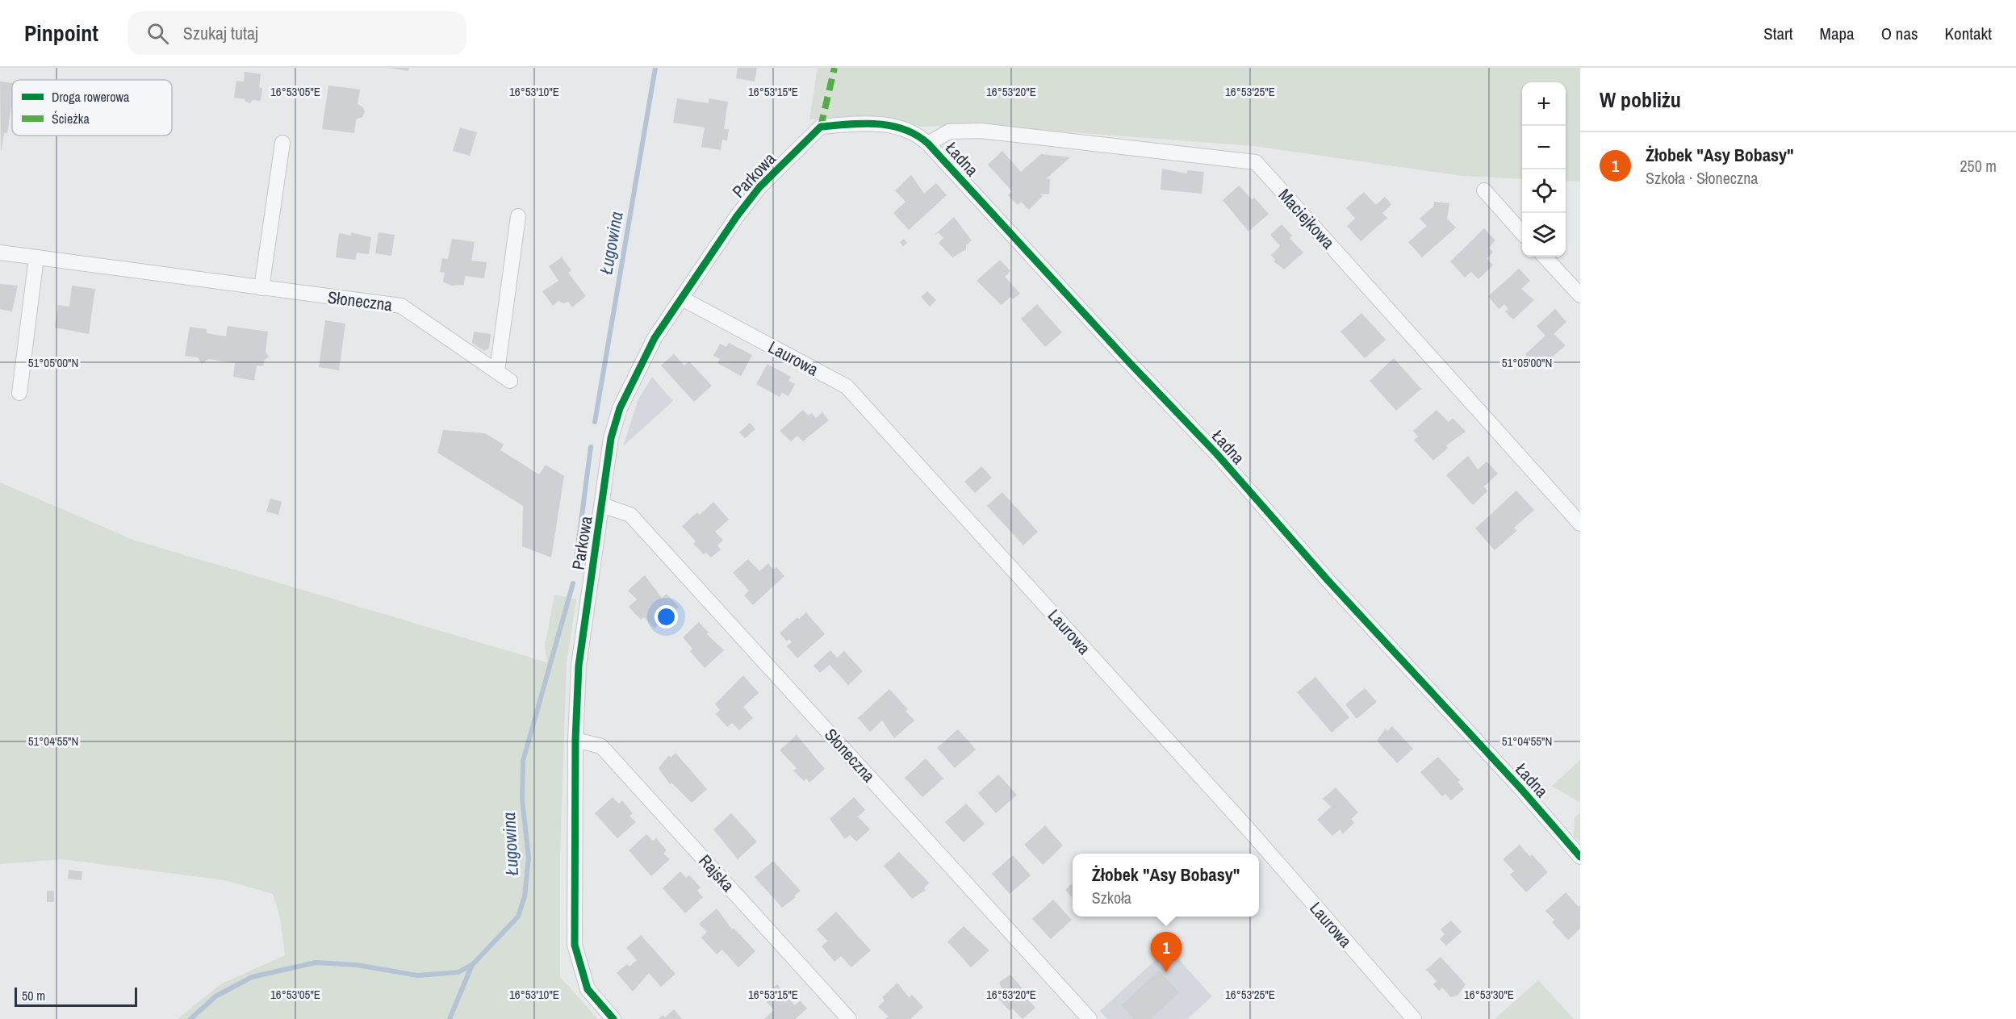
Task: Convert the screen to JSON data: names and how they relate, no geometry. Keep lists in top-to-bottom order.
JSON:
{
  "streets": {
    "street": [
      "Ładna",
      "Parkowa",
      "Maciejkowa",
      "Słoneczna",
      "Laurowa",
      "Rajska"
    ]
  },
  "crossings": [
    ["Ładna", "Parkowa"],
    ["Ładna", "Maciejkowa"],
    ["Parkowa", "Słoneczna"],
    ["Parkowa", "Laurowa"],
    ["Parkowa", "Rajska"]
  ],
  "water": ["Ługowina"],
  "legend": ["Droga rowerowa", "Ścieżka"],
  "scale_bar": "50 m",
  "page": {
    "header": "Pinpoint",
    "search": "Szukaj tutaj",
    "nav": [
      "Start",
      "Mapa",
      "O nas",
      "Kontakt"
    ],
    "heading": "W pobliżu",
    "map_buttons": ["+", "−"],
    "list": [
      {
        "mark": "1",
        "name": "Żłobek \"Asy Bobasy\"",
        "note": "Szkoła · Słoneczna",
        "value": "250 m"
      }
    ],
    "popup": ["Żłobek \"Asy Bobasy\"", "Szkoła"],
    "pins": "1",
    "scale": "50 m"
  },
  "coordinates": [
    "16°53'05\"E",
    "16°53'10\"E",
    "16°53'15\"E",
    "16°53'20\"E",
    "16°53'25\"E",
    "51°05'00\"N",
    "51°04'55\"N",
    "16°53'30\"E"
  ]
}
